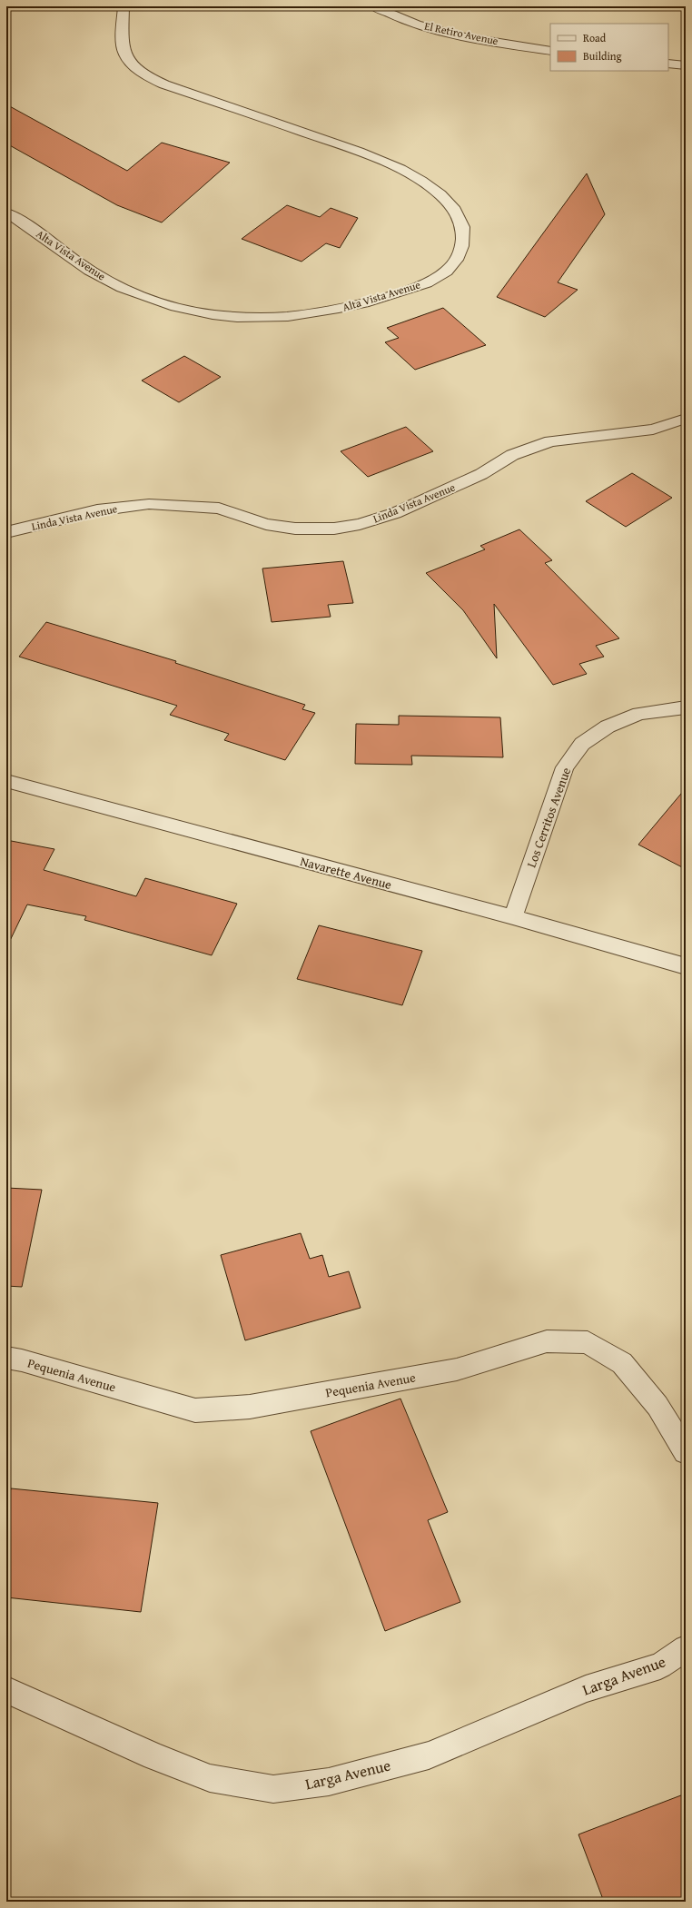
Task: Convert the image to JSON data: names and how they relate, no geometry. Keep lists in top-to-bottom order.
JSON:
{
  "streets": {
    "street": [
      "El Retiro Avenue",
      "Alta Vista Avenue",
      "Linda Vista Avenue",
      "Los Cerritos Avenue",
      "Navarette Avenue",
      "Pequenia Avenue",
      "Larga Avenue"
    ]
  },
  "crossings": [
    ["Los Cerritos Avenue", "Navarette Avenue"]
  ],
  "legend": ["Road", "Building"]
}
